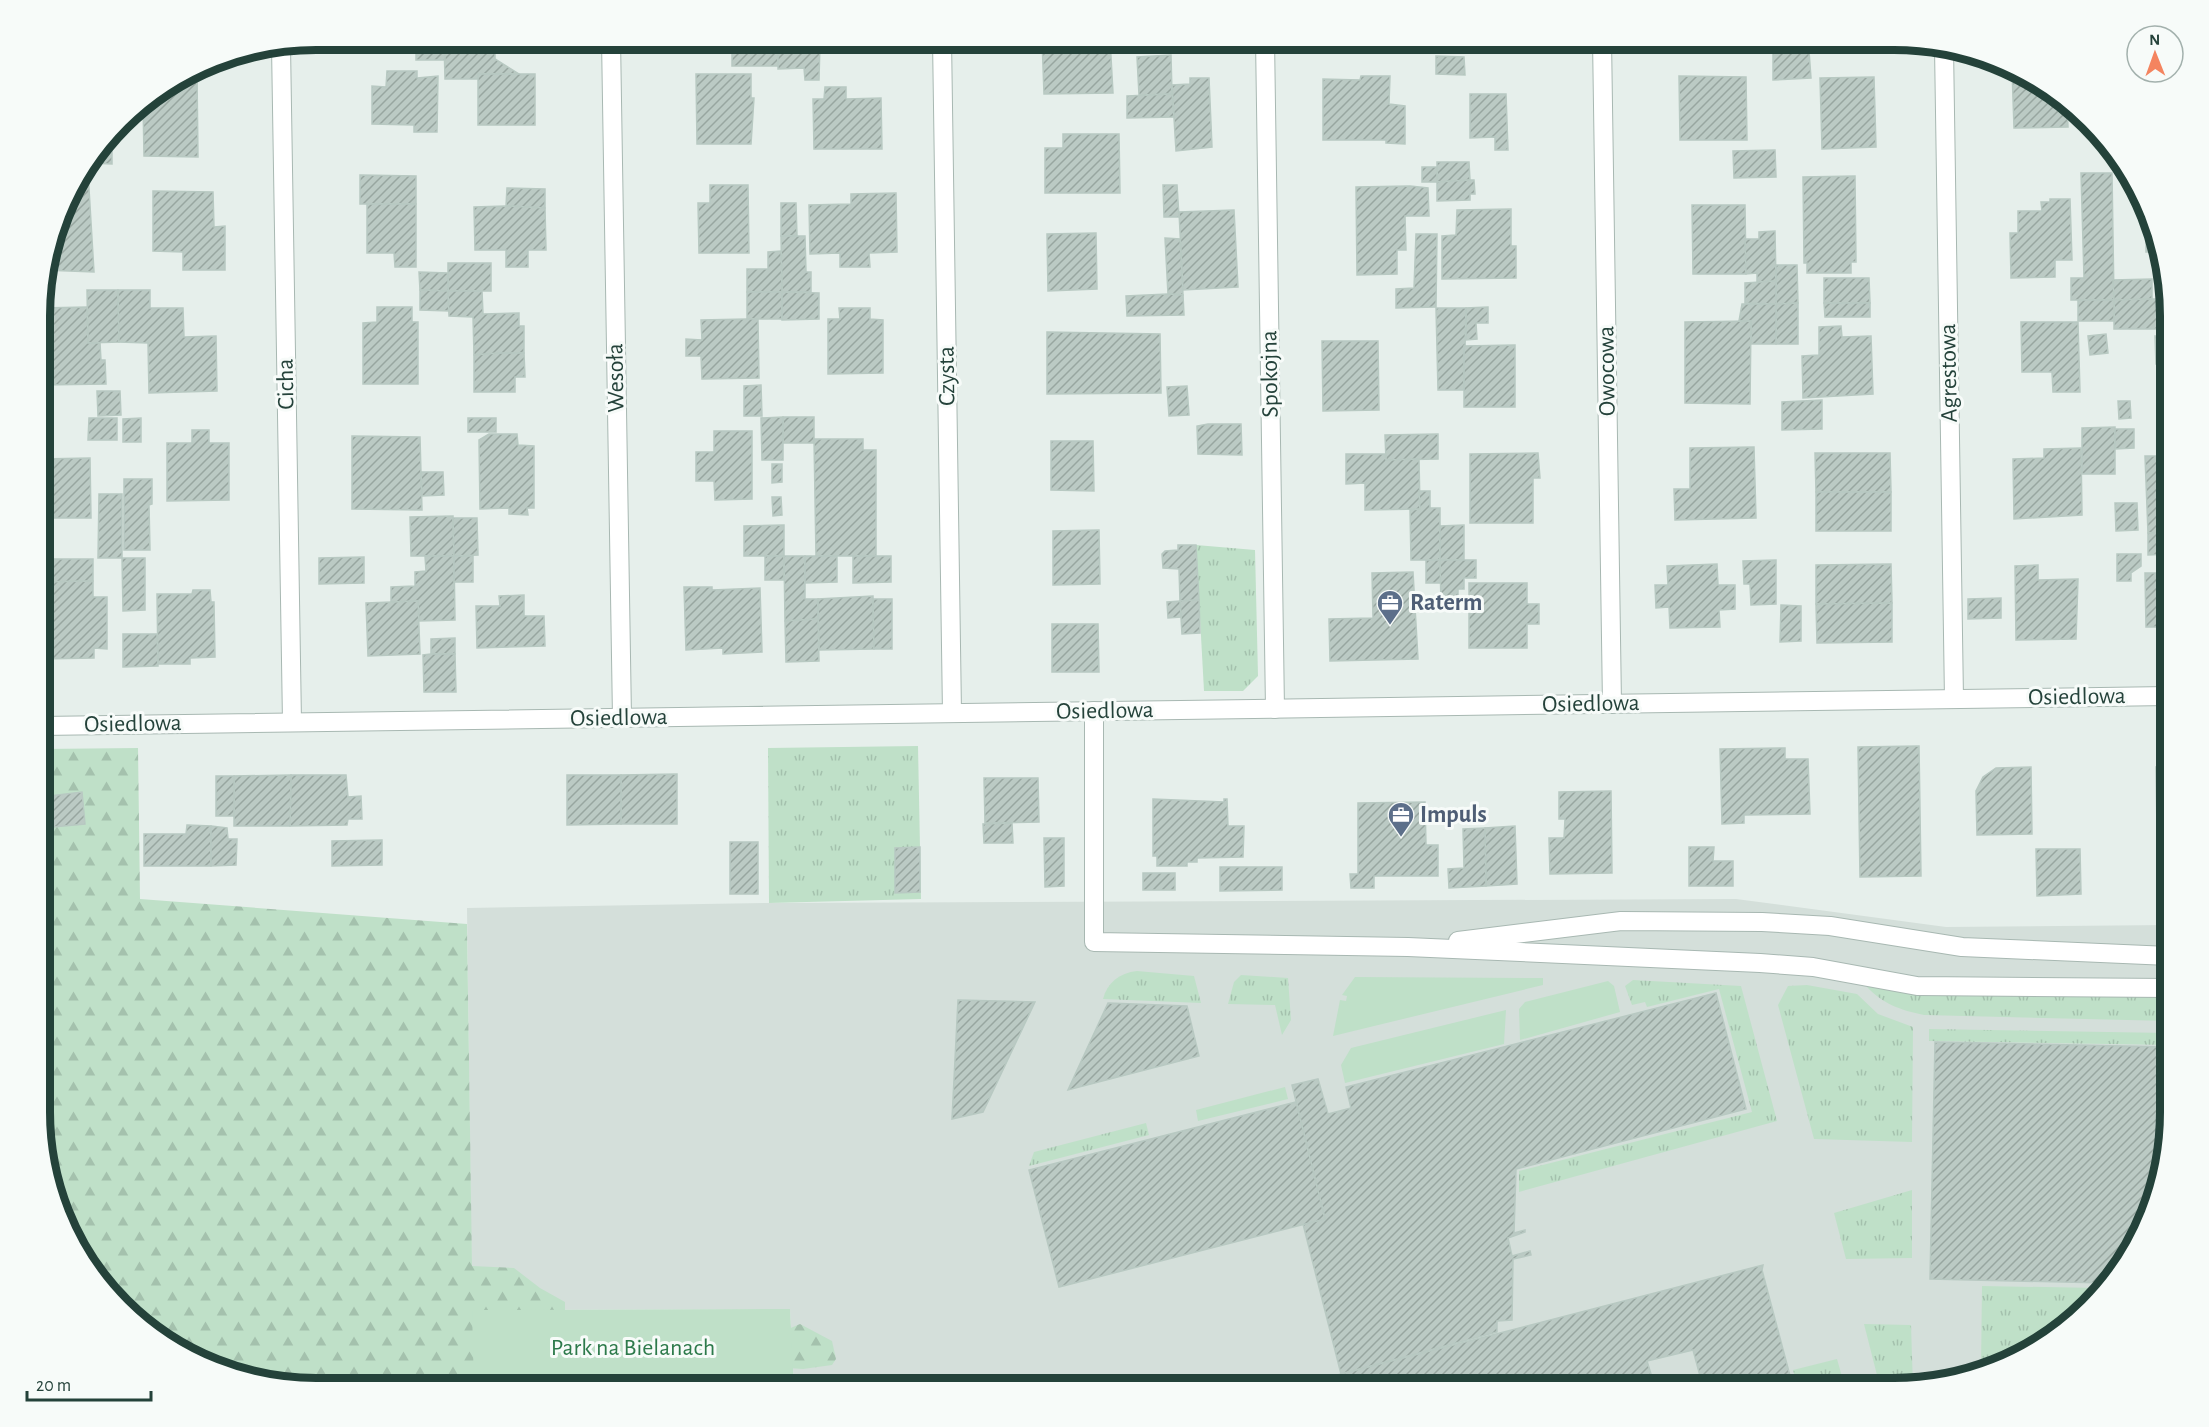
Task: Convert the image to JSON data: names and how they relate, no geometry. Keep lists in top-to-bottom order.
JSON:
{
  "streets": {
    "street": [
      "Owocowa",
      "Agrestowa",
      "Spokojna",
      "Czysta",
      "Wesoła",
      "Cicha",
      "Osiedlowa"
    ]
  },
  "crossings": [
    ["Owocowa", "Osiedlowa"],
    ["Agrestowa", "Osiedlowa"],
    ["Spokojna", "Osiedlowa"],
    ["Czysta", "Osiedlowa"],
    ["Wesoła", "Osiedlowa"],
    ["Cicha", "Osiedlowa"]
  ],
  "parks": ["Park na Bielanach"],
  "places": {
    "office": ["Raterm", "Impuls"]
  },
  "scale_bar": "20 m",
  "north": "top"
}
